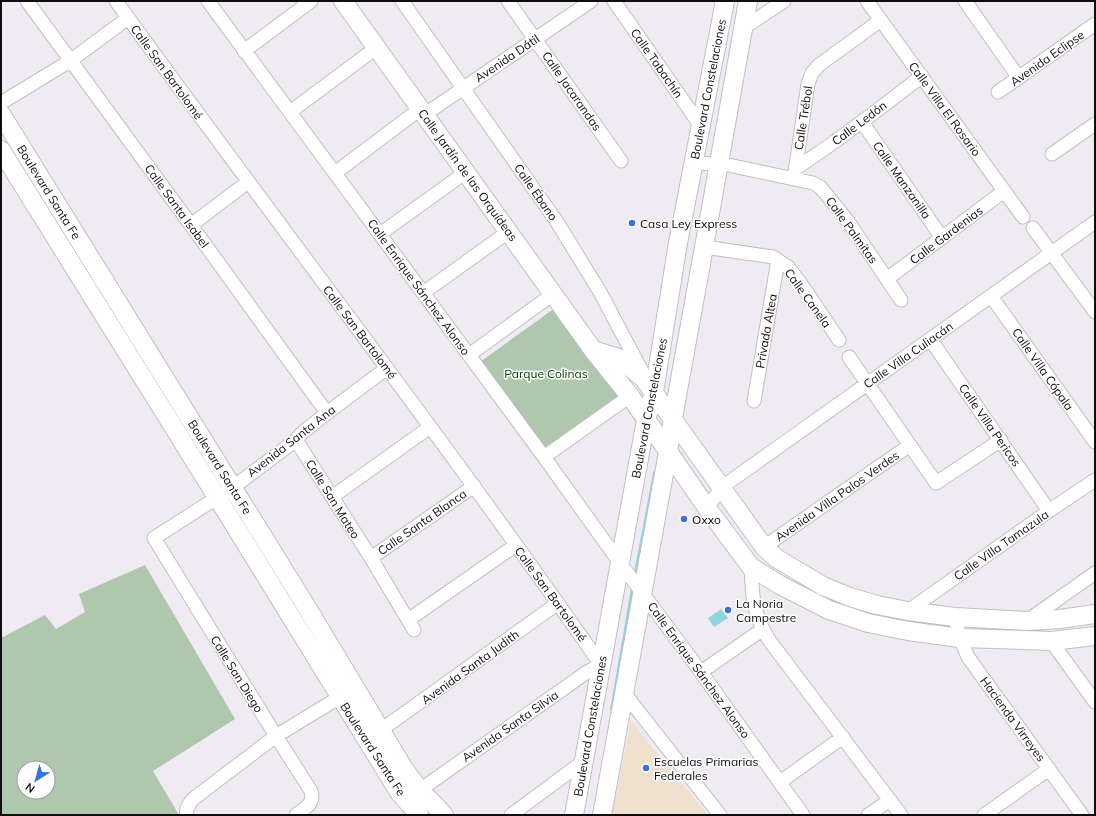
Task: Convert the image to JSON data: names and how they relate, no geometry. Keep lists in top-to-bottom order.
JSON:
{
  "streets": {
    "street": [
      "Avenida Dátil",
      "Avenida Eclipse",
      "Calle Tabachín",
      "Calle San Bartolomé",
      "Boulevard Constelaciones",
      "Calle Jacarandas",
      "Calle Villa El Rosario",
      "Calle Trébol",
      "Calle Ledón",
      "Calle Jardín de las Orquídeas",
      "Calle Manzanilla",
      "Boulevard Santa Fe",
      "Calle Ébano",
      "Calle Santa Isabel",
      "Calle Palmitas",
      "Calle Gardenias",
      "Calle Enrique Sánchez Alonso",
      "Calle Canela",
      "Privada Altea",
      "Calle Villa Culiacán",
      "Calle Villa Cópala",
      "Calle Villa Pericos",
      "Avenida Santa Ana",
      "Avenida Villa Palos Verdes",
      "Calle San Mateo",
      "Calle Santa Blanca",
      "Calle Villa Tamazula",
      "Avenida Santa Judith",
      "Calle San Diego",
      "Hacienda Virreyes",
      "Avenida Santa Silvia"
    ]
  },
  "crossings": [
    ["Avenida Dátil", "Calle Jacarandas"],
    ["Avenida Dátil", "Calle Jardín de las Orquídeas"],
    ["Avenida Dátil", "Calle Ébano"],
    ["Avenida Dátil", "Calle Enrique Sánchez Alonso"],
    ["Calle Tabachín", "Boulevard Constelaciones"],
    ["Calle San Bartolomé", "Boulevard Constelaciones"],
    ["Calle San Bartolomé", "Avenida Santa Ana"],
    ["Calle San Bartolomé", "Calle San Mateo"],
    ["Calle San Bartolomé", "Calle Santa Blanca"],
    ["Calle San Bartolomé", "Avenida Santa Judith"],
    ["Calle San Bartolomé", "Avenida Santa Silvia"],
    ["Boulevard Constelaciones", "Calle Jardín de las Orquídeas"],
    ["Boulevard Constelaciones", "Calle Ébano"],
    ["Boulevard Constelaciones", "Calle Palmitas"],
    ["Boulevard Constelaciones", "Calle Enrique Sánchez Alonso"],
    ["Boulevard Constelaciones", "Calle Canela"],
    ["Boulevard Constelaciones", "Avenida Santa Silvia"],
    ["Calle Villa El Rosario", "Calle Trébol"],
    ["Calle Villa El Rosario", "Calle Ledón"],
    ["Calle Villa El Rosario", "Calle Gardenias"],
    ["Calle Trébol", "Calle Ledón"],
    ["Calle Trébol", "Calle Palmitas"],
    ["Calle Ledón", "Calle Manzanilla"],
    ["Calle Ledón", "Calle Palmitas"],
    ["Calle Jardín de las Orquídeas", "Calle Villa Culiacán"],
    ["Calle Manzanilla", "Calle Gardenias"],
    ["Boulevard Santa Fe", "Avenida Santa Ana"],
    ["Boulevard Santa Fe", "Avenida Santa Judith"],
    ["Boulevard Santa Fe", "Avenida Santa Silvia"],
    ["Calle Santa Isabel", "Avenida Santa Ana"],
    ["Calle Palmitas", "Calle Gardenias"],
    ["Calle Canela", "Privada Altea"],
    ["Calle Villa Culiacán", "Calle Villa Cópala"],
    ["Calle Villa Culiacán", "Calle Villa Pericos"],
    ["Calle Villa Pericos", "Calle Villa Tamazula"],
    ["Avenida Santa Ana", "Calle San Mateo"],
    ["Avenida Santa Ana", "Calle San Diego"],
    ["Calle San Mateo", "Calle Santa Blanca"]
  ],
  "parks": ["Parque Colinas"],
  "places": [
    "Casa Ley Express",
    "Oxxo",
    "La Noria Campestre",
    "Escuelas Primarias Federales"
  ],
  "north": "bottom left"
}
